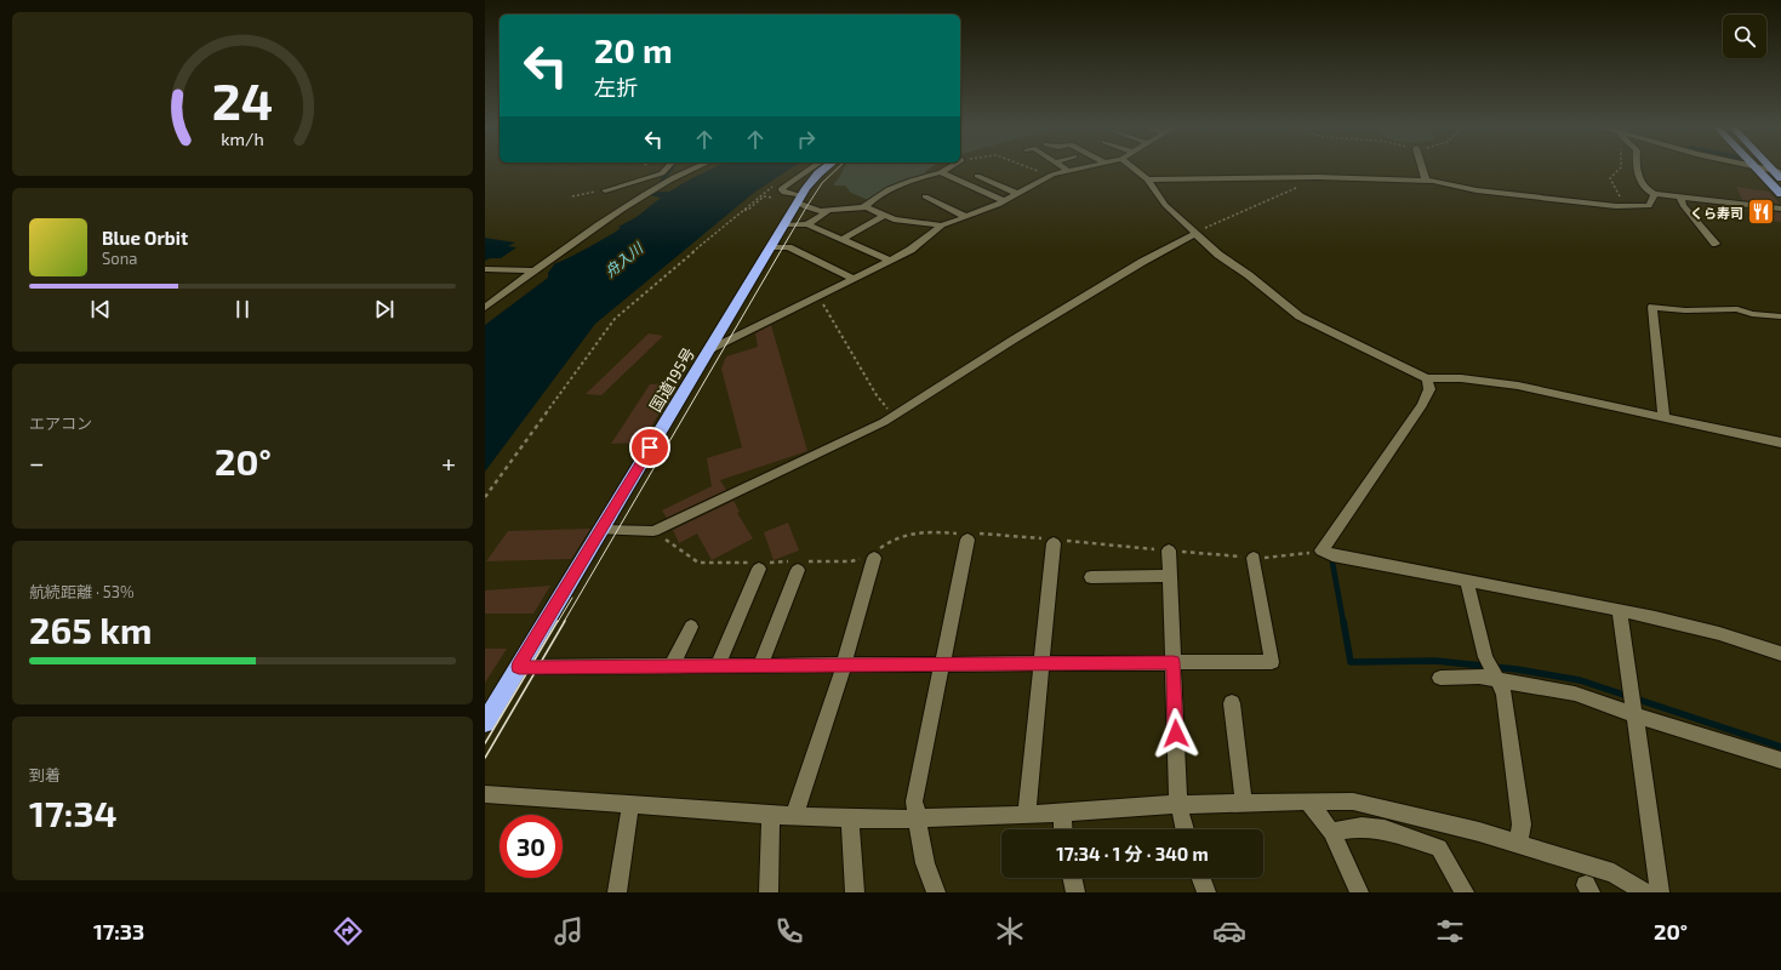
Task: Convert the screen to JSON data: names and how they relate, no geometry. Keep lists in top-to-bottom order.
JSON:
{
  "streets": {
    "highway": ["国道195号"]
  },
  "water": ["舟入川"],
  "places": {
    "restaurant": ["くら寿司"]
  },
  "page": {
    "turn": ["20 m", "左折"],
    "song": ["Blue Orbit", "Sona"],
    "tile": [
      "エアコン",
      ["航続距離 · 53%", "265 km"],
      ["到着", "17:34"]
    ],
    "heat": ["−", "20°", "+"],
    "limit": "30",
    "trip": "17:34 · 1 分 · 340 m",
    "tabs": ["17:33", "20°"],
    "gauge": ["24", "km/h"]
  }
}
